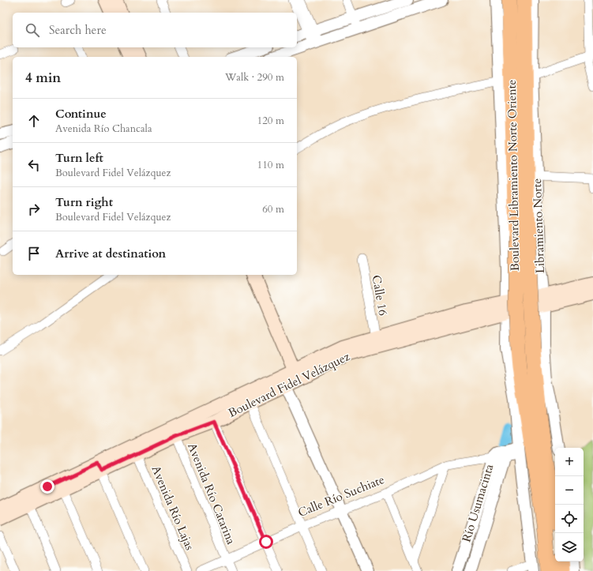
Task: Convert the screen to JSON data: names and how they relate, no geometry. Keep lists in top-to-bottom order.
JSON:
{
  "streets": {
    "highway": ["Boulevard Libramiento Norte Oriente", "Libramiento Norte"],
    "main road": ["Boulevard Fidel Velázquez"],
    "street": [
      "Calle 16",
      "Avenida Río Catarina",
      "Calle Río Suchiate",
      "Río Usumacinta",
      "Avenida Río Lajas"
    ]
  },
  "crossings": [
    ["Boulevard Libramiento Norte Oriente", "Libramiento Norte"],
    ["Libramiento Norte", "Boulevard Fidel Velázquez"],
    ["Calle 16", "Boulevard Fidel Velázquez"],
    ["Boulevard Fidel Velázquez", "Avenida Río Catarina"],
    ["Boulevard Fidel Velázquez", "Avenida Río Lajas"],
    ["Avenida Río Catarina", "Calle Río Suchiate"],
    ["Calle Río Suchiate", "Río Usumacinta"]
  ],
  "page": {
    "search": "Search here",
    "heading": ["4 min", "Walk · 290 m"],
    "list": [
      ["Continue", "Avenida Río Chancala", "120 m"],
      ["Turn left", "Boulevard Fidel Velázquez", "110 m"],
      ["Turn right", "Boulevard Fidel Velázquez", "60 m"],
      "Arrive at destination"
    ],
    "map_buttons": ["+", "−"]
  }
}
